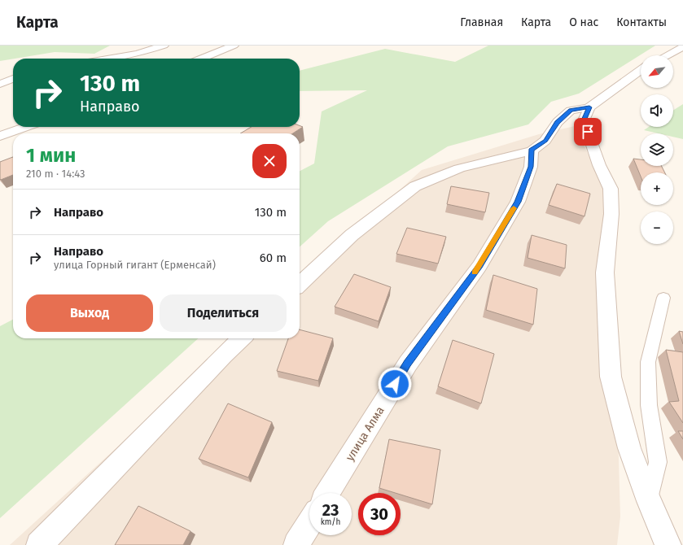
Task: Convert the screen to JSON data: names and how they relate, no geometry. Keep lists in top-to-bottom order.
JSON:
{
  "streets": {
    "street": ["улица Алма"]
  },
  "north": "bottom left",
  "page": {
    "header": "Карта",
    "nav": [
      "Главная",
      "Карта",
      "О нас",
      "Контакты"
    ],
    "map_buttons": ["+", "−"],
    "turn": ["130 m", "Направо"],
    "heading": ["1 мин", "210 m · 14:43"],
    "list": [
      {
        "name": "Направо",
        "value": "130 m"
      },
      {
        "name": "Направо",
        "note": "улица Горный гигант (Ерменсай)",
        "value": "60 m"
      }
    ],
    "buttons": ["Выход", "Поделиться"],
    "speed": "23 km/h",
    "limit": "30"
  }
}
